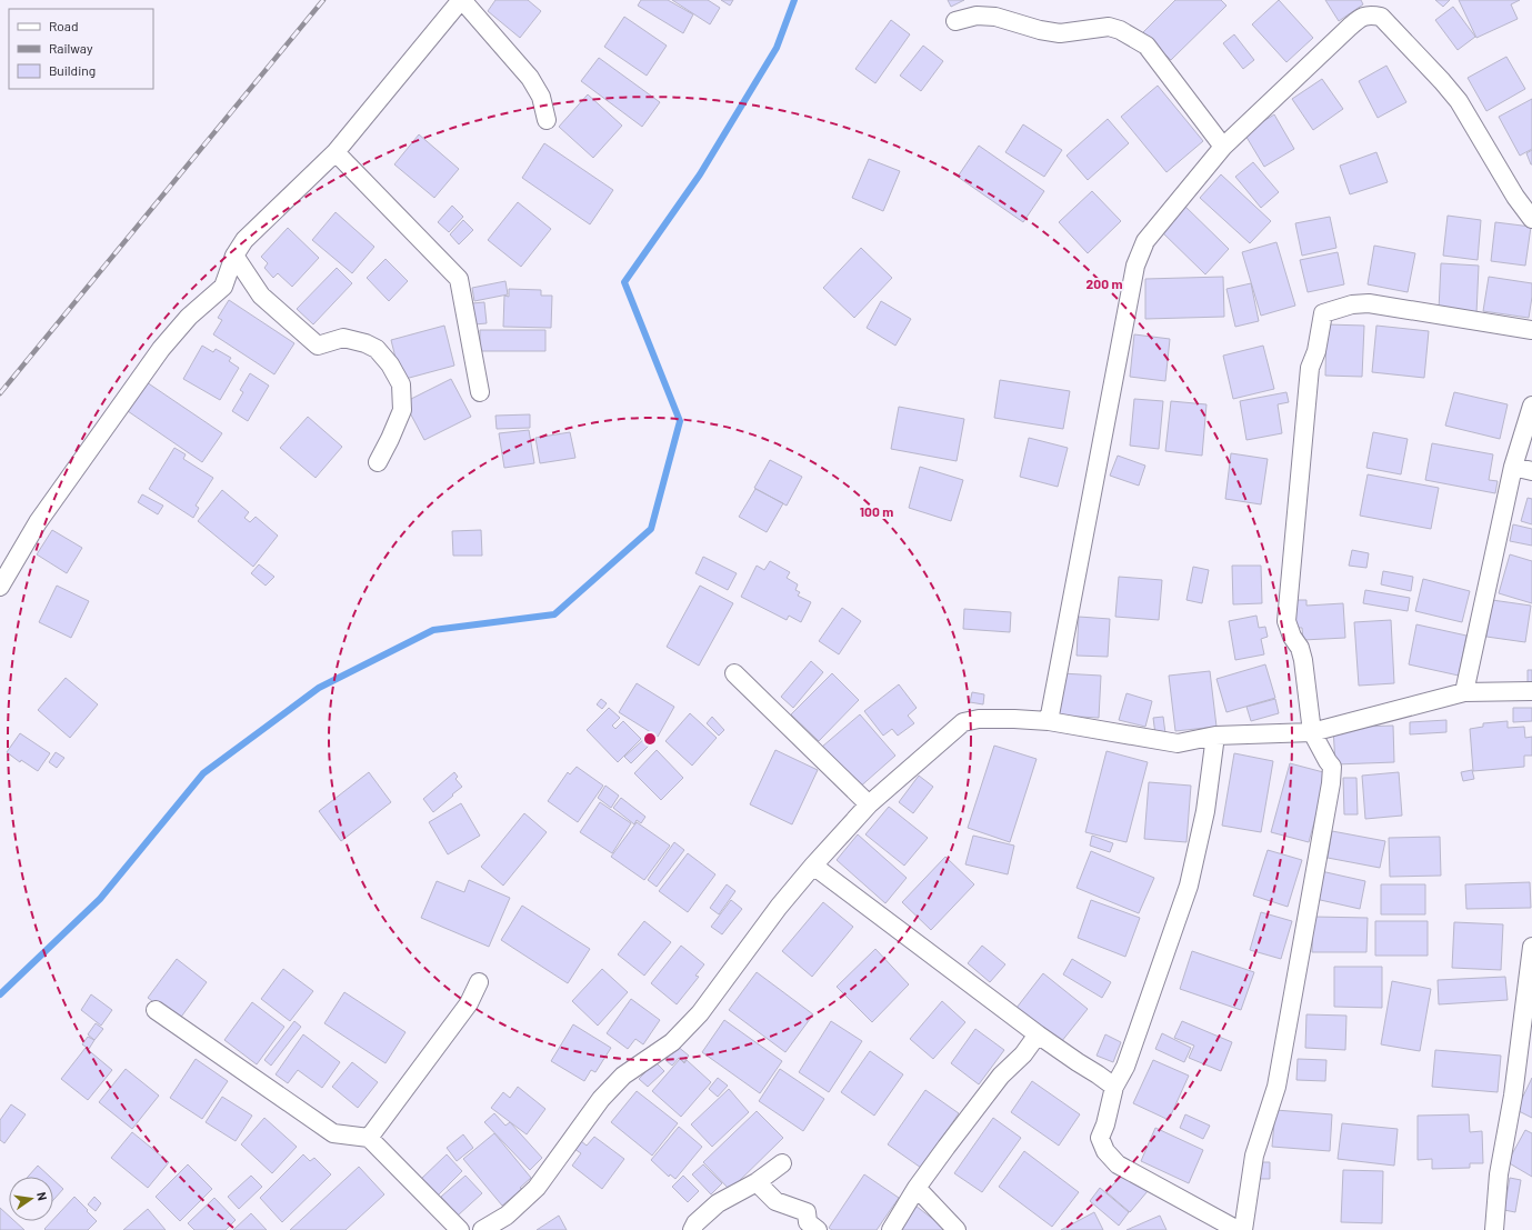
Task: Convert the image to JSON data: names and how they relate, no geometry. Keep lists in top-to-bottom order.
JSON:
{
  "legend": ["Road", "Railway", "Building"],
  "north": "right",
  "rings": ["200 m", "100 m"]
}
